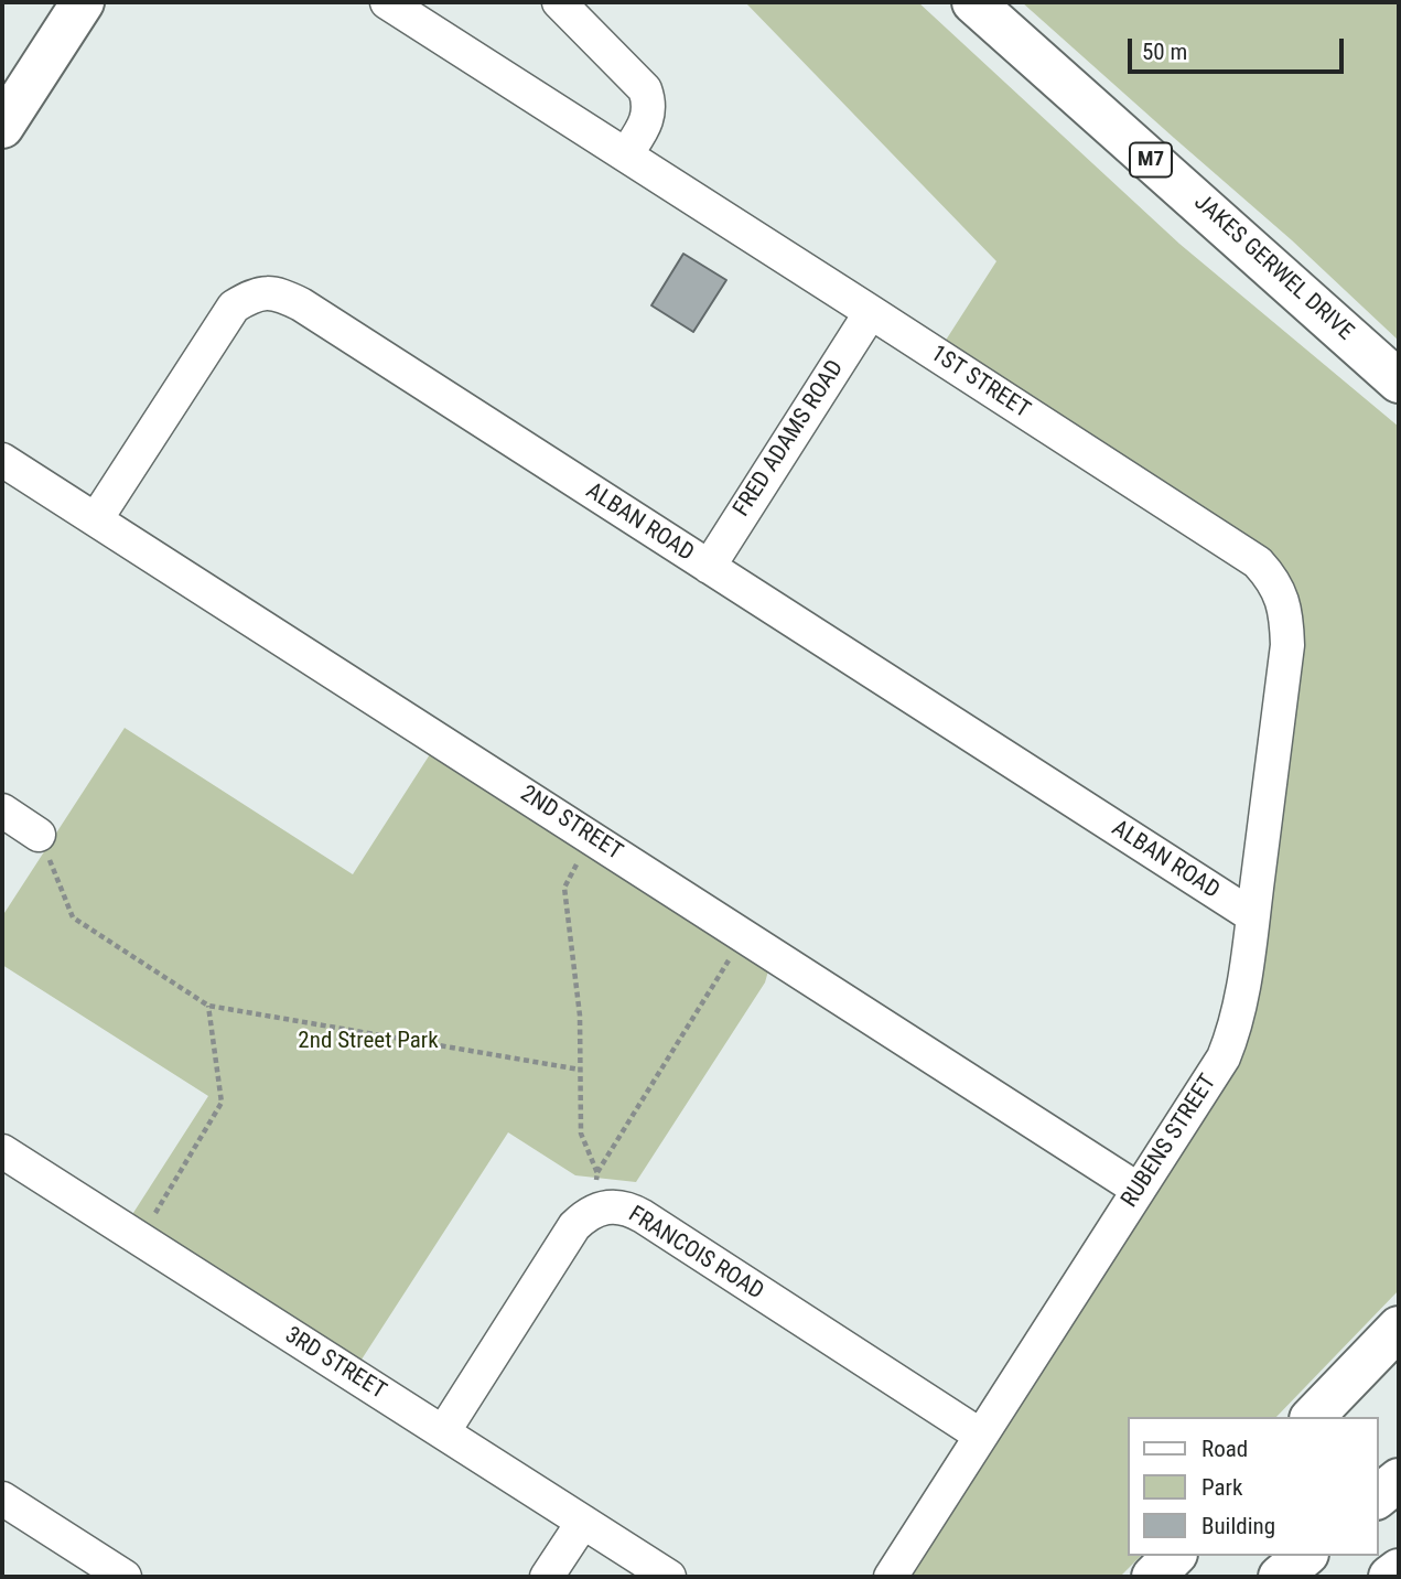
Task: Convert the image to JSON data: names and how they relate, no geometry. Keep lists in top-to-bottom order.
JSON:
{
  "streets": {
    "main road": ["M7", "JAKES GERWEL DRIVE"],
    "street": [
      "1ST STREET",
      "FRED ADAMS ROAD",
      "ALBAN ROAD",
      "2ND STREET",
      "RUBENS STREET",
      "FRANCOIS ROAD",
      "3RD STREET"
    ]
  },
  "crossings": [
    ["1ST STREET", "FRED ADAMS ROAD"],
    ["1ST STREET", "RUBENS STREET"],
    ["FRED ADAMS ROAD", "ALBAN ROAD"],
    ["ALBAN ROAD", "2ND STREET"],
    ["ALBAN ROAD", "RUBENS STREET"],
    ["2ND STREET", "RUBENS STREET"],
    ["RUBENS STREET", "FRANCOIS ROAD"],
    ["FRANCOIS ROAD", "3RD STREET"]
  ],
  "parks": ["2nd Street Park"],
  "legend": ["Road", "Park", "Building"],
  "scale_bar": "50 m"
}
